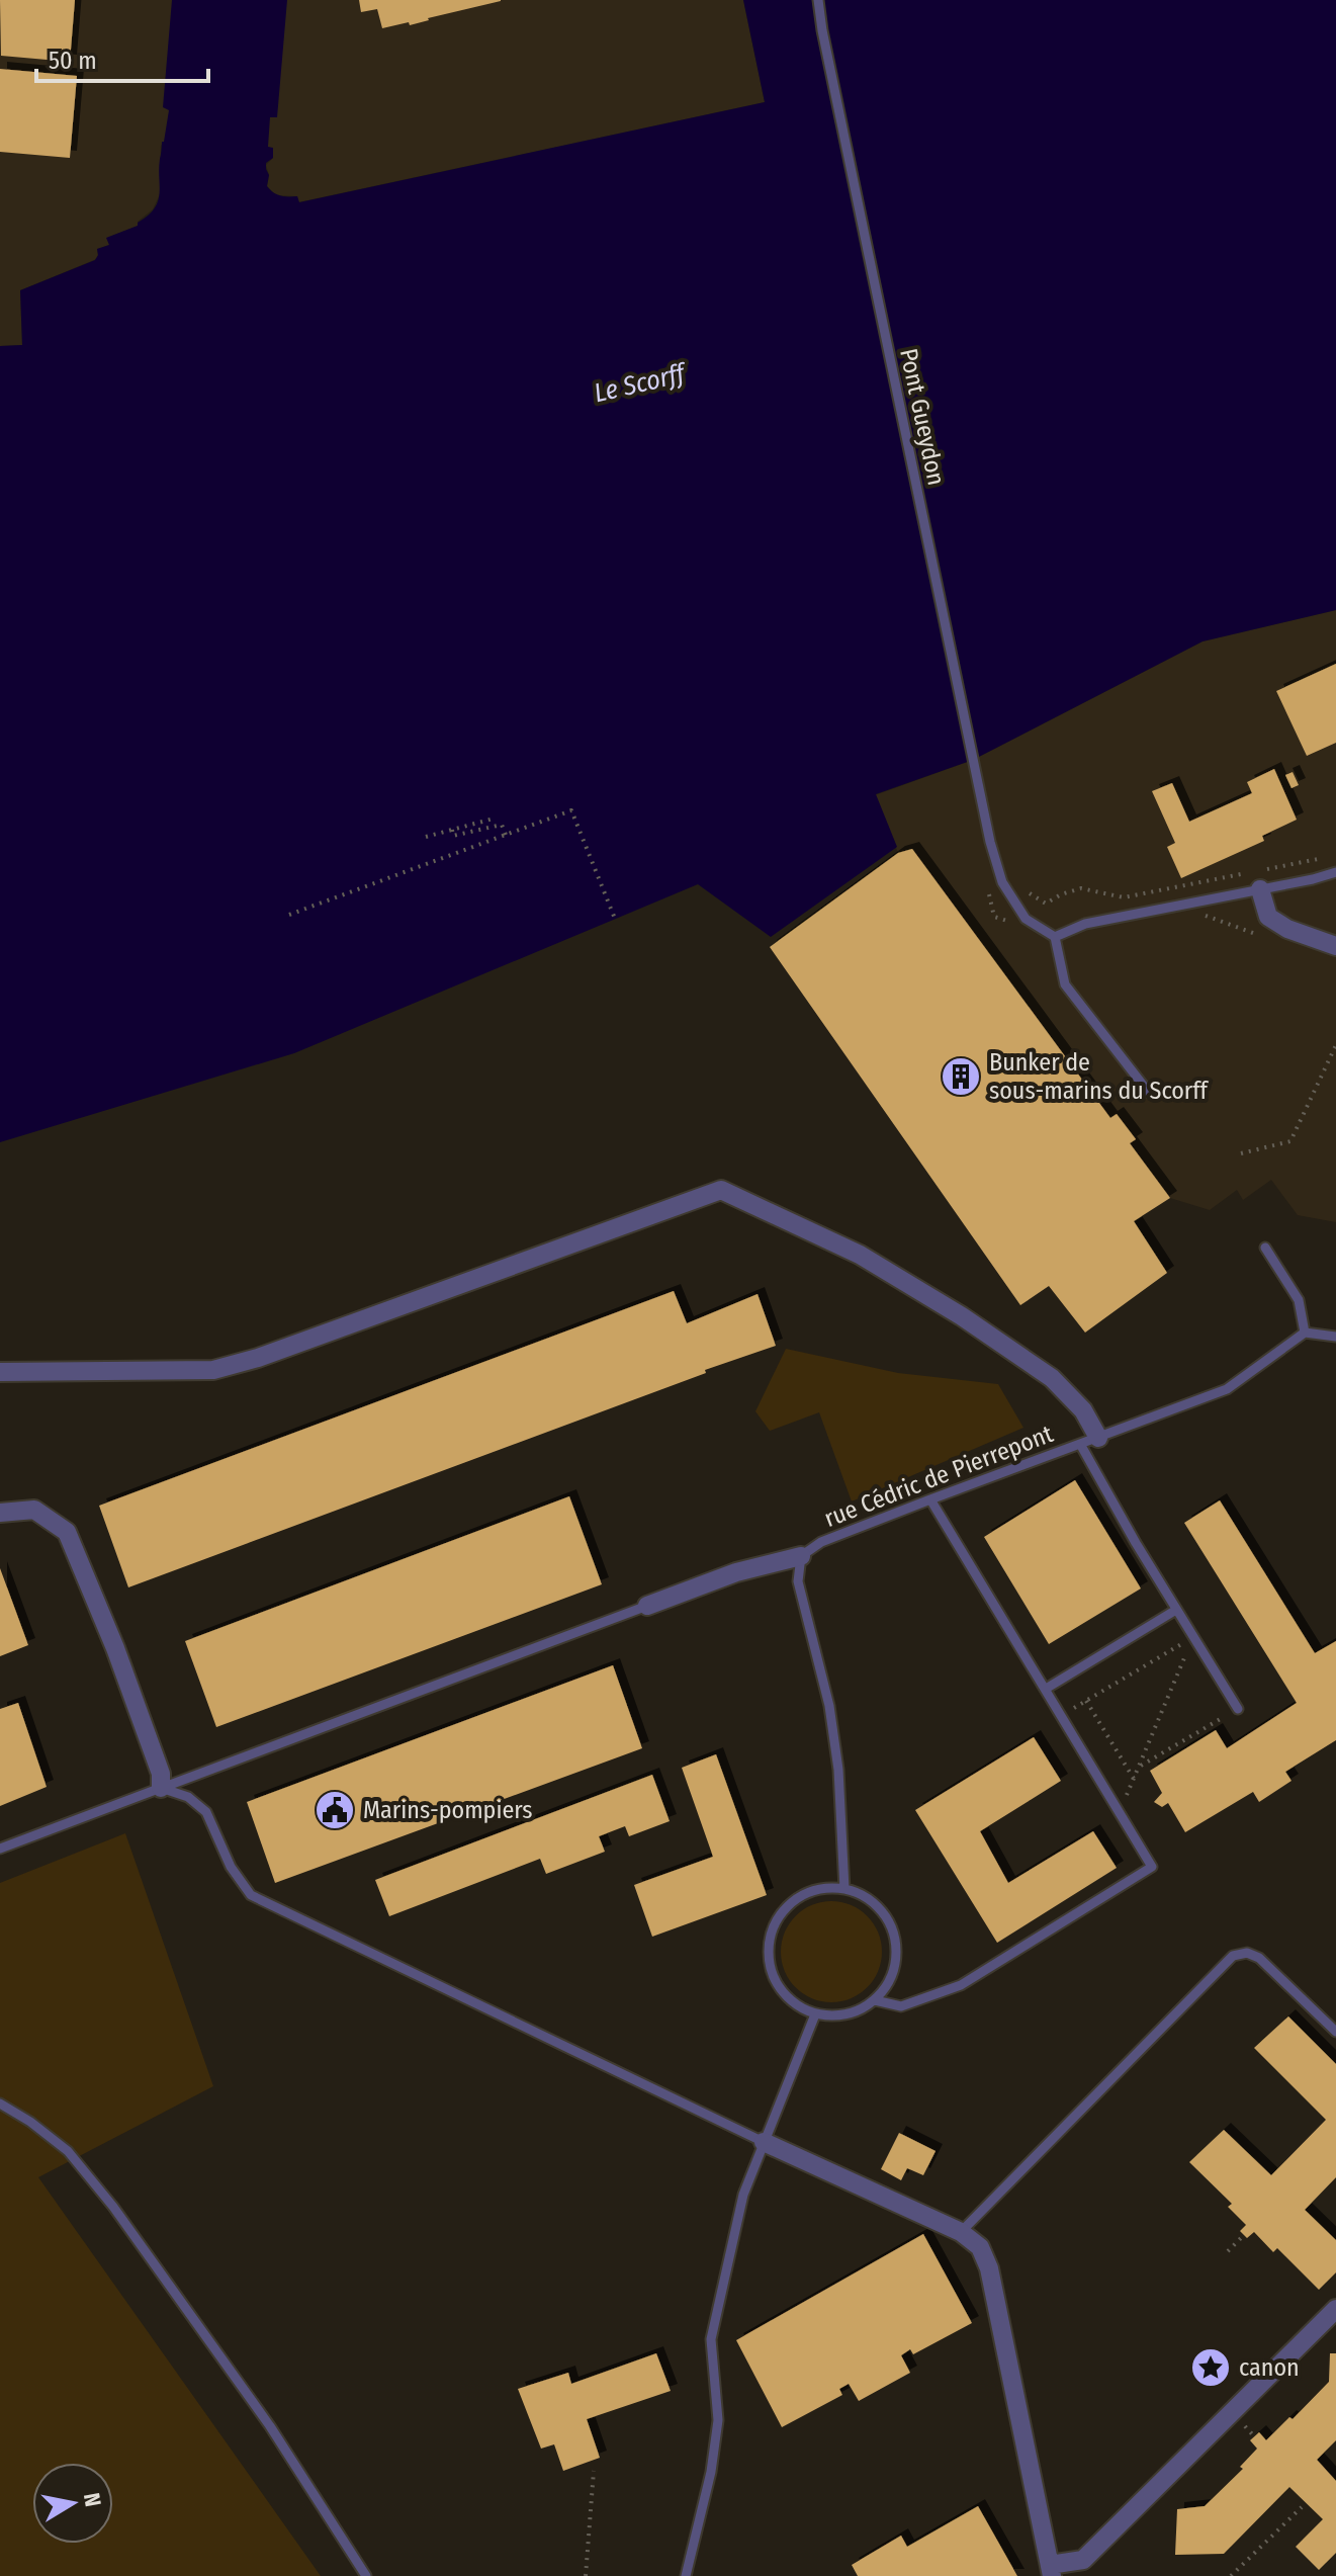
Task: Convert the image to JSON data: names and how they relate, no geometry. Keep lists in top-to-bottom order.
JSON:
{
  "streets": {
    "lane": ["Pont Gueydon", "rue Cédric de Pierrepont"]
  },
  "water": ["Le Scorff"],
  "places": {
    "building": ["Bunker de sous-marins du Scorff"],
    "public building": ["Marins-pompiers"],
    "place": ["canon"]
  },
  "scale_bar": "50 m",
  "north": "right"
}
